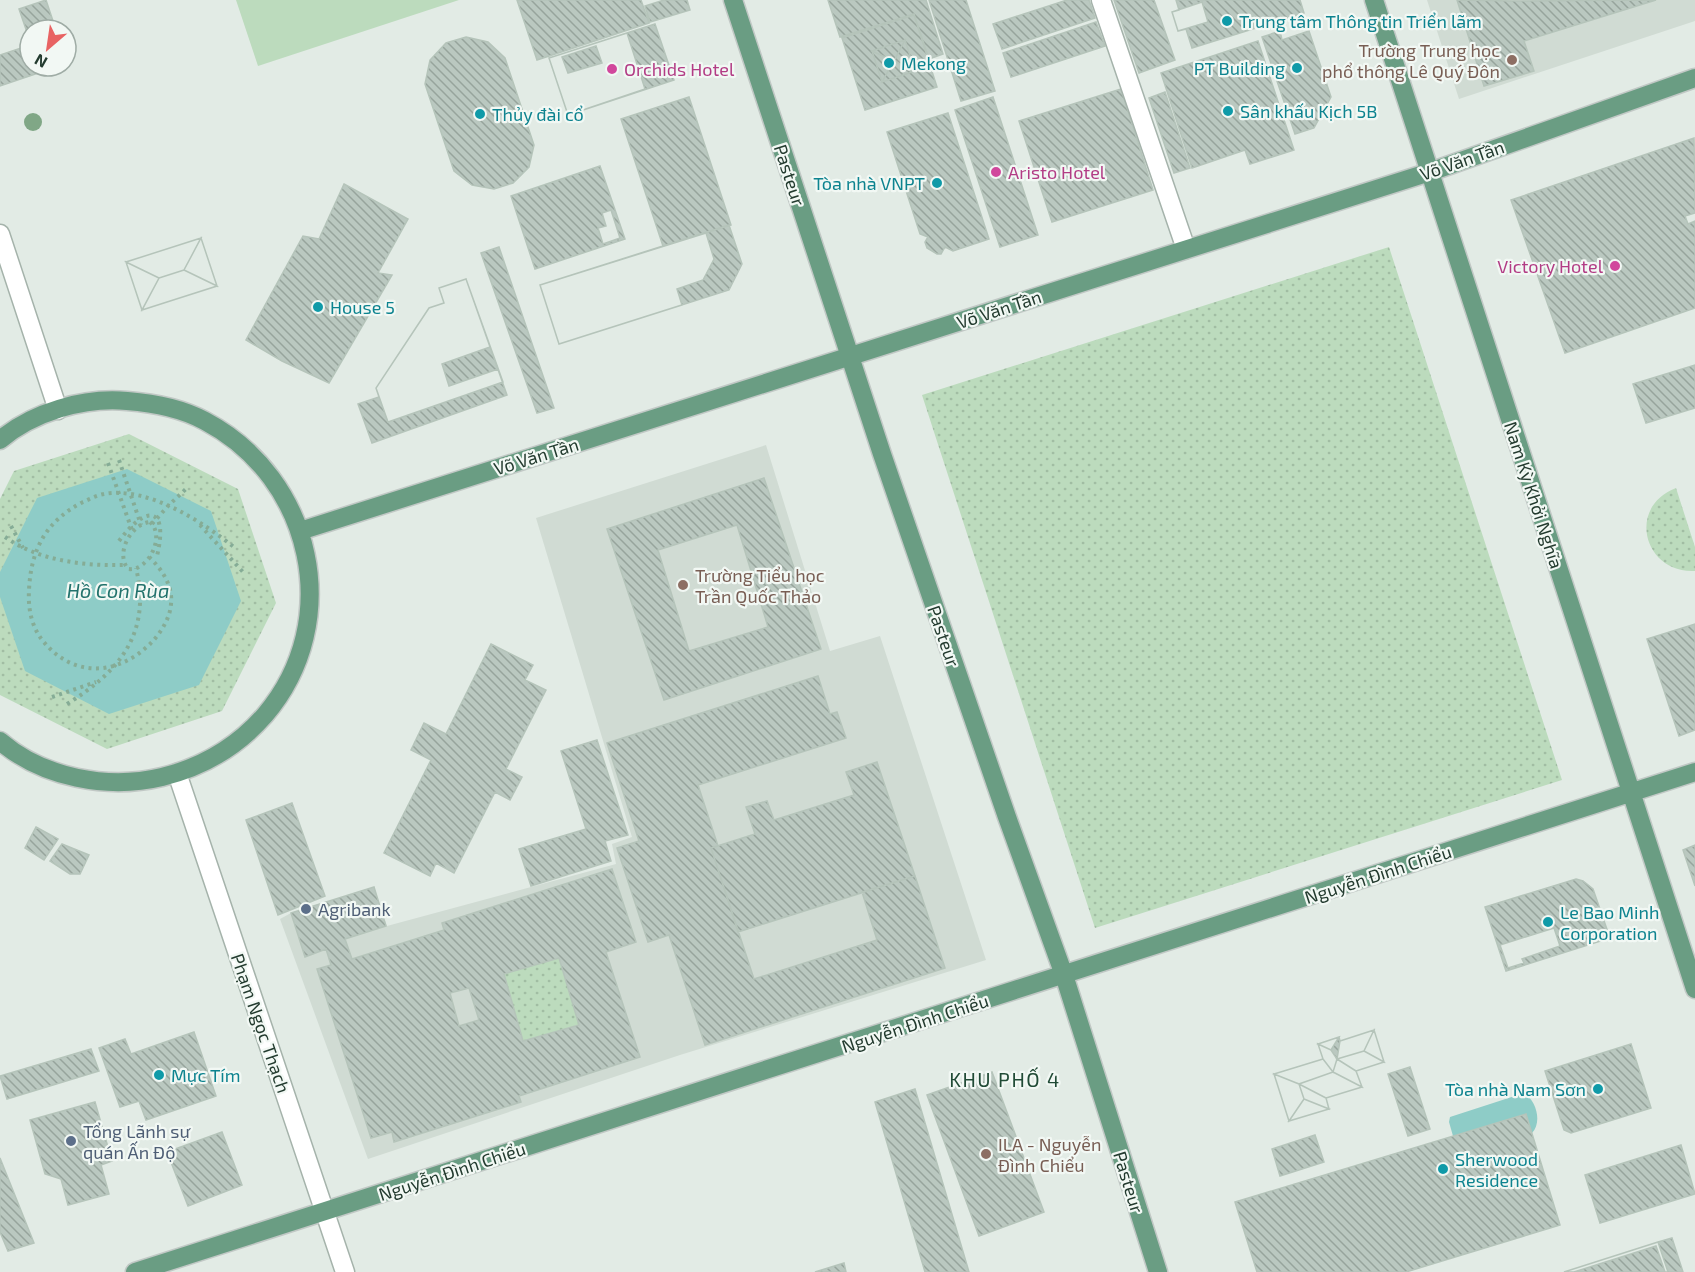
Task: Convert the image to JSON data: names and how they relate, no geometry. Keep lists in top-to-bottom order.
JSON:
{
  "streets": {
    "main road": [
      "Võ Văn Tần",
      "Pasteur",
      "Nam Kỳ Khởi Nghĩa",
      "Nguyễn Đình Chiểu"
    ],
    "street": ["Phạm Ngọc Thạch"]
  },
  "crossings": [
    ["Võ Văn Tần", "Pasteur"],
    ["Võ Văn Tần", "Nam Kỳ Khởi Nghĩa"],
    ["Pasteur", "Nguyễn Đình Chiểu"],
    ["Nam Kỳ Khởi Nghĩa", "Nguyễn Đình Chiểu"],
    ["Nguyễn Đình Chiểu", "Phạm Ngọc Thạch"]
  ],
  "districts": ["KHU PHỐ 4"],
  "water": ["Hồ Con Rùa"],
  "places": [
    "Trung tâm Thông tin Triển lãm",
    "Trường Trung học phổ thông Lê Quý Đôn",
    "Mekong",
    "PT Building",
    "Orchids Hotel",
    "Sân khấu Kịch 5B",
    "Thủy đài cổ",
    "Aristo Hotel",
    "Tòa nhà VNPT",
    "Victory Hotel",
    "House 5",
    "Trường Tiểu học Trần Quốc Thảo",
    "Agribank",
    "Le Bao Minh Corporation",
    "Mực Tím",
    "Tòa nhà Nam Sơn",
    "Tổng Lãnh sự quán Ấn Độ",
    "ILA - Nguyễn Đình Chiểu",
    "Sherwood Residence"
  ],
  "north": "bottom left"
}
